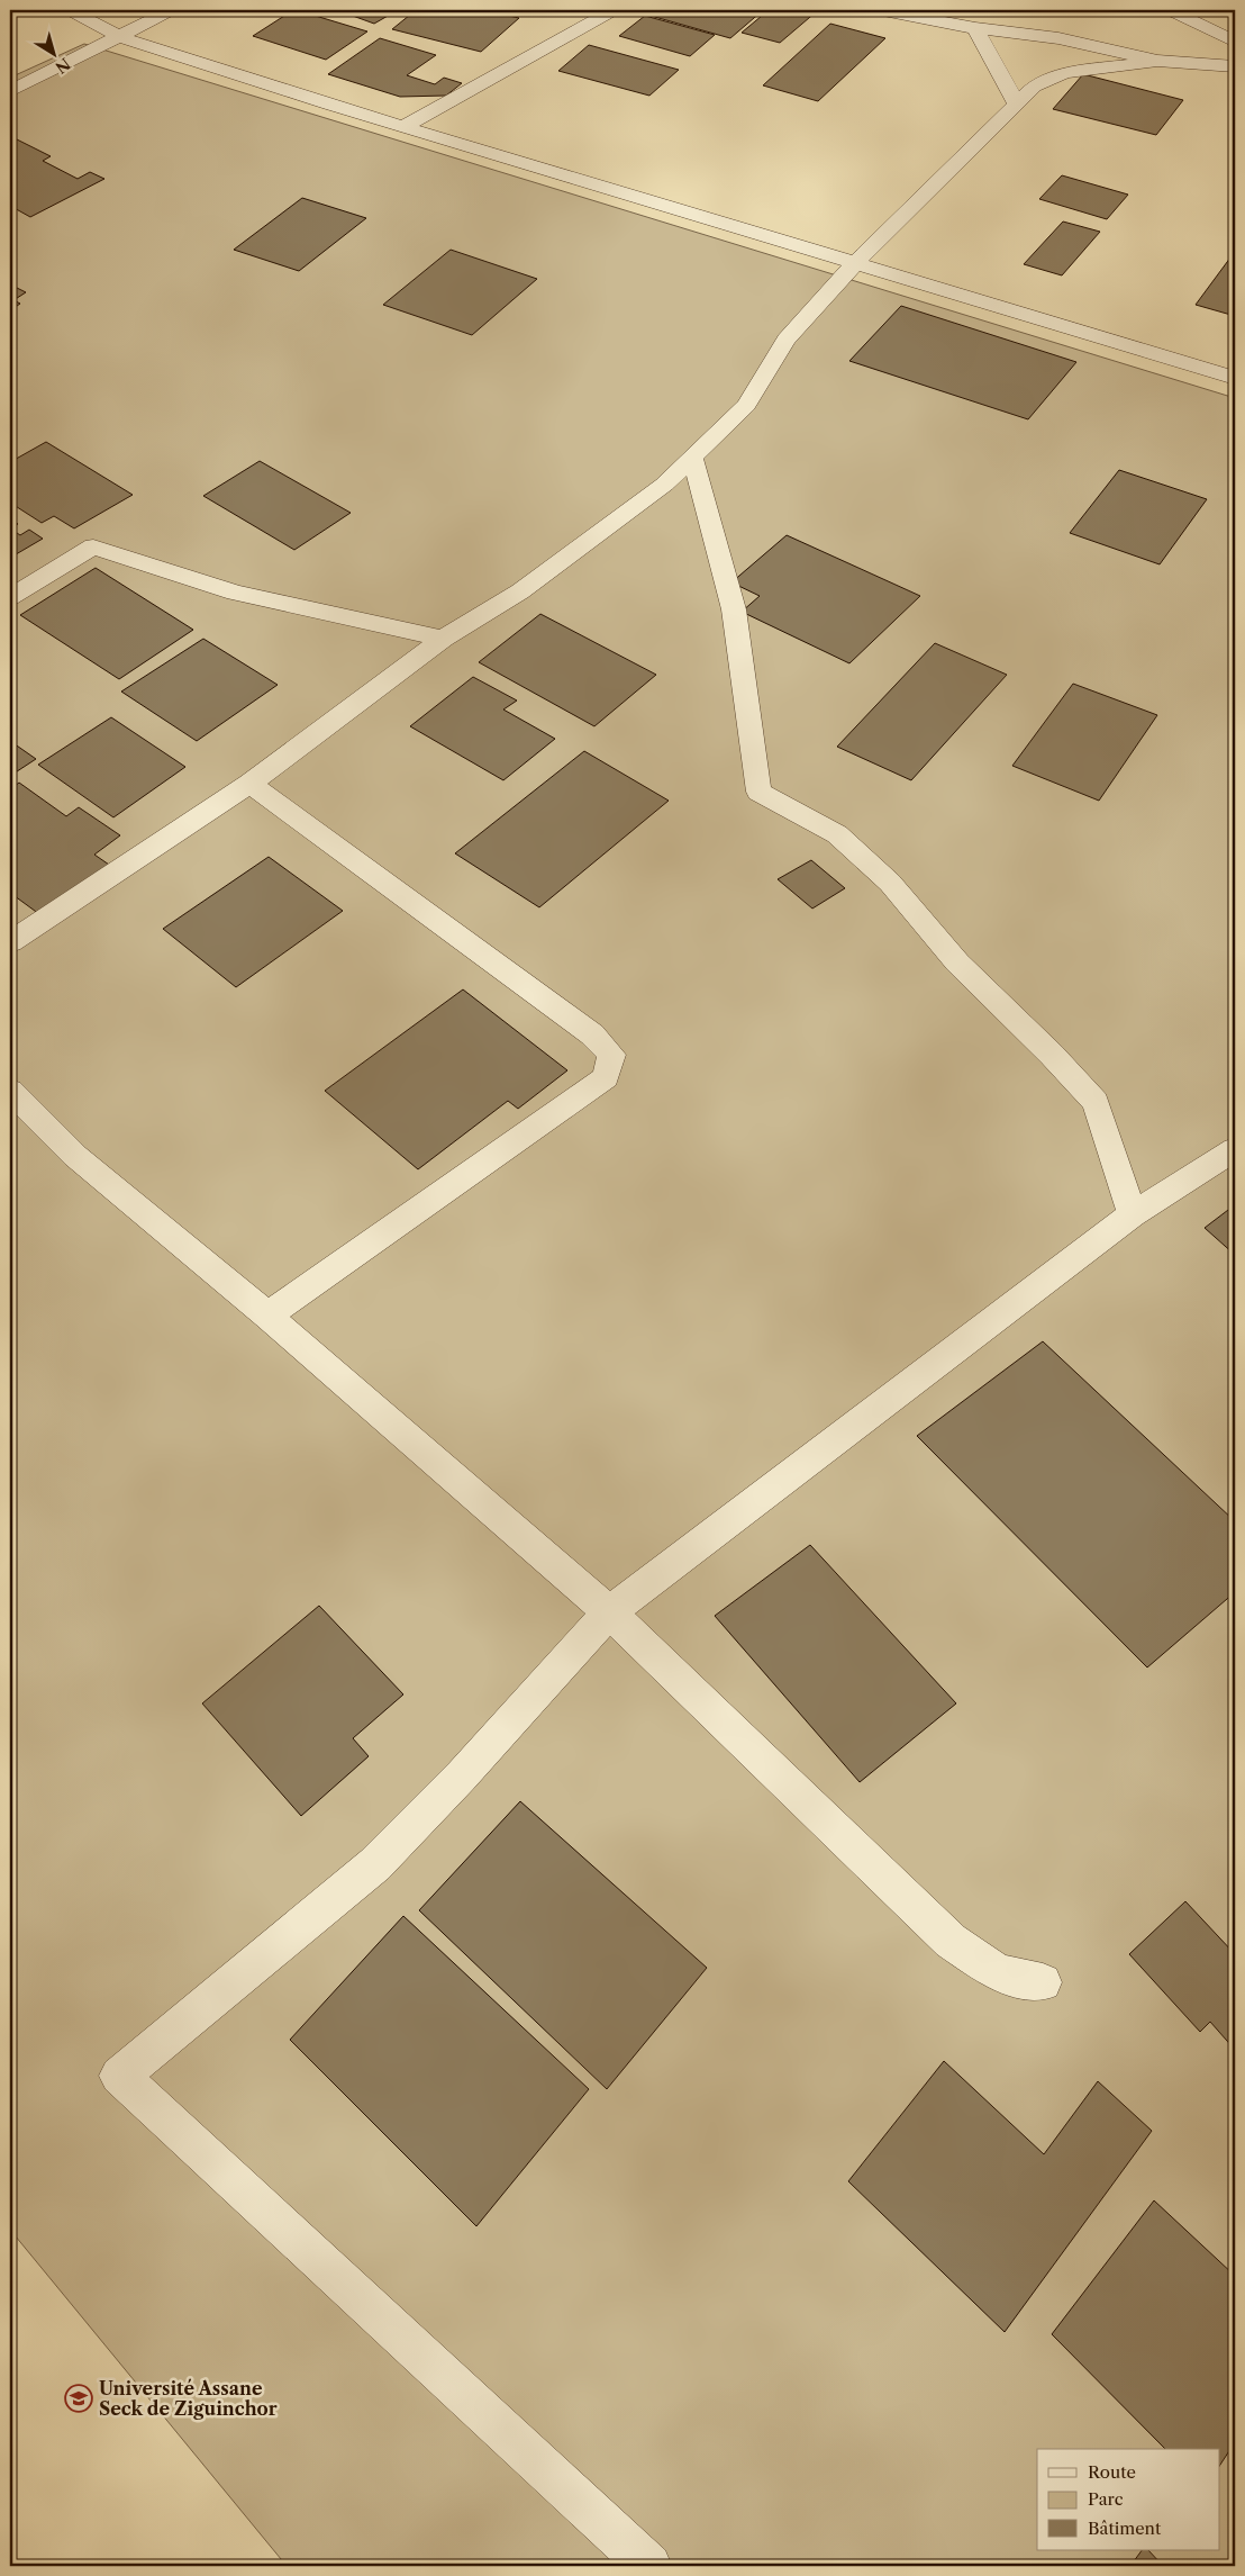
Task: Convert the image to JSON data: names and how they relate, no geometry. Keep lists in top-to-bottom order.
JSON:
{
  "places": {
    "school or university": ["Université Assane Seck de Ziguinchor"]
  },
  "legend": ["Route", "Parc", "Bâtiment"],
  "north": "bottom right"
}
